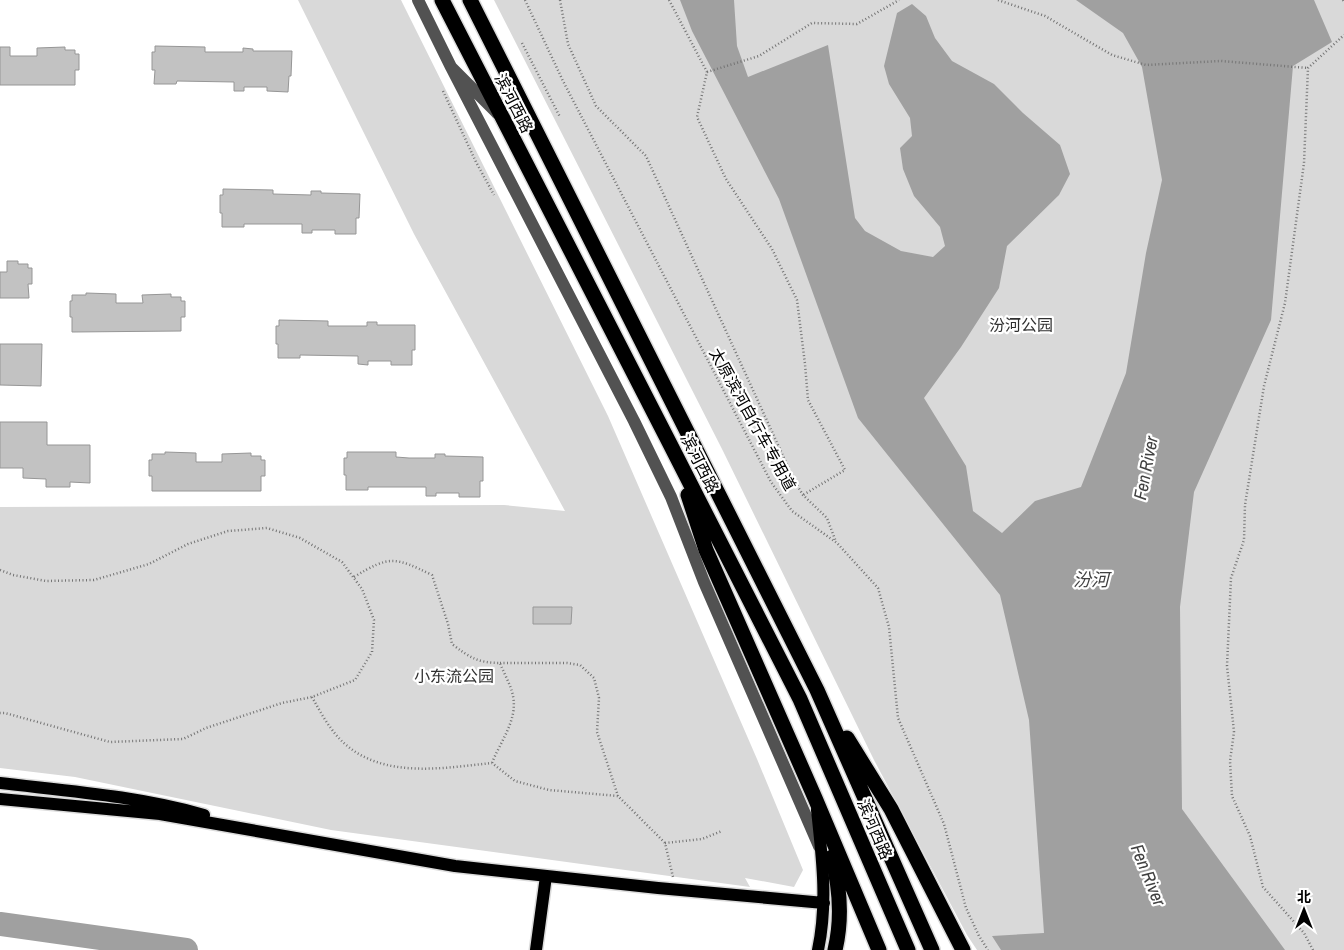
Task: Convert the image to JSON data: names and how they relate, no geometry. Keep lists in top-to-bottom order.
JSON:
{
  "streets": {
    "highway": ["滨河西路"],
    "path": ["太原滨河自行车专用道"]
  },
  "water": ["Fen River", "汾河"],
  "parks": ["汾河公园", "小东流公园"],
  "north": "top"
}
